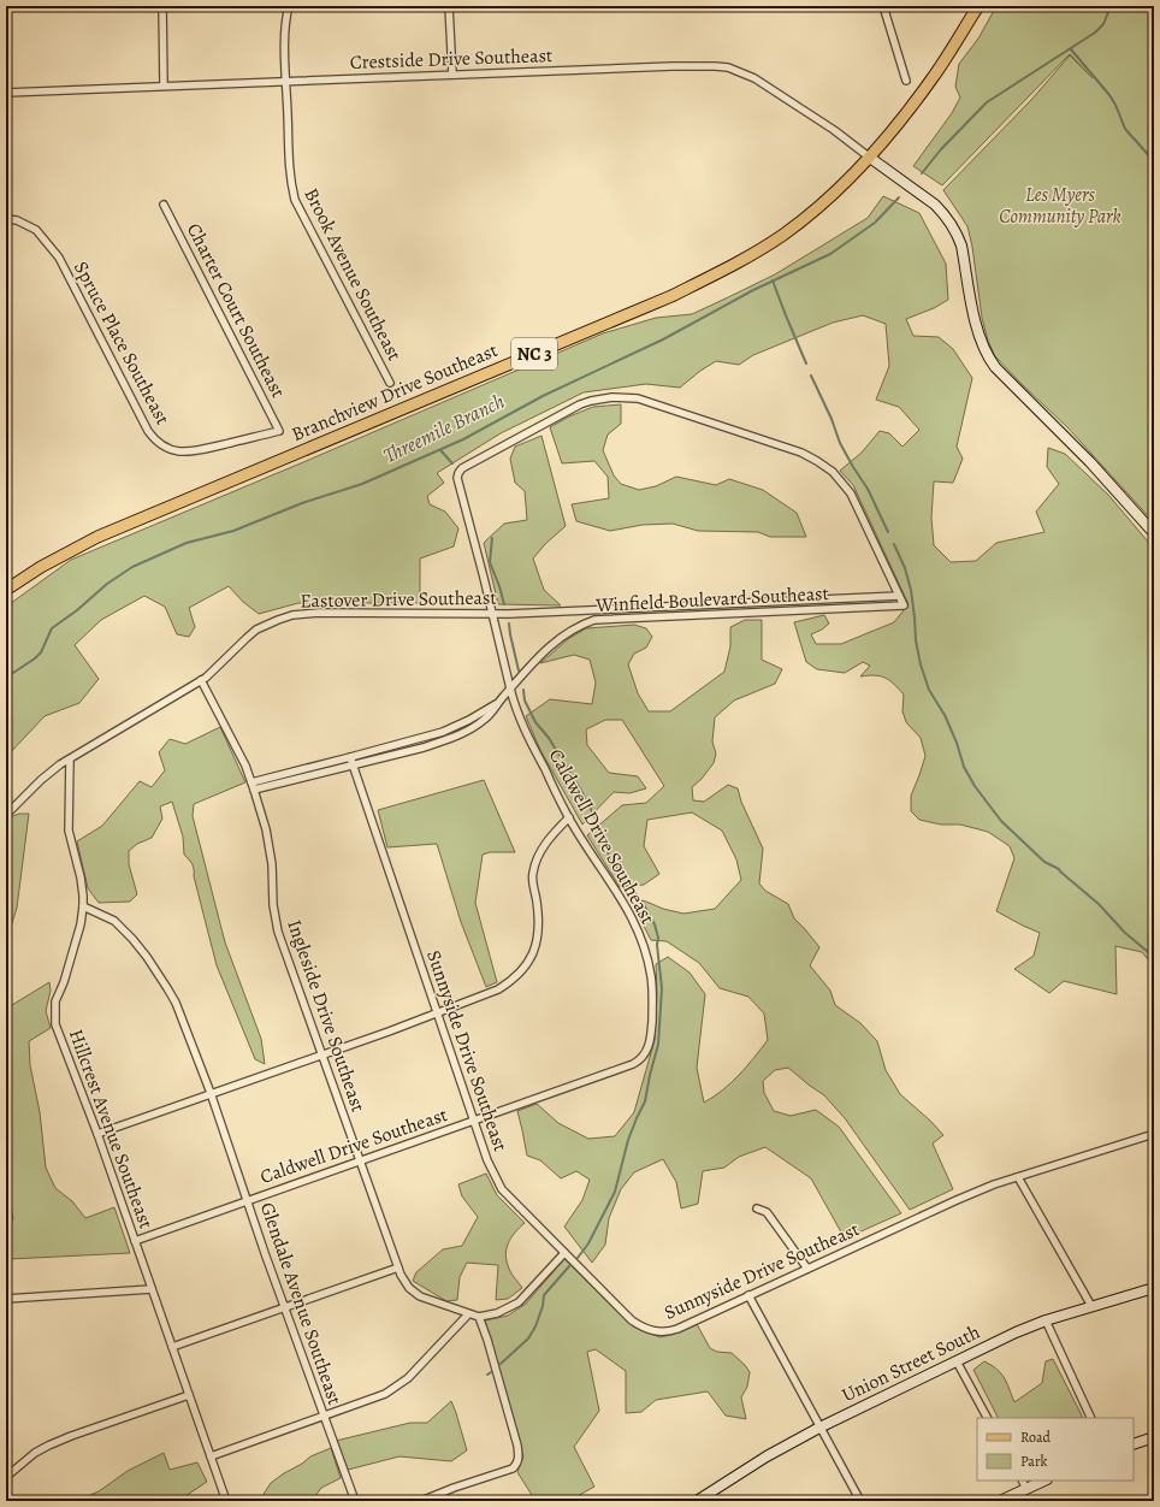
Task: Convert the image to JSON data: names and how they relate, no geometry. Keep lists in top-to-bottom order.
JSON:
{
  "streets": {
    "main road": ["NC 3", "Branchview Drive Southeast"],
    "street": [
      "Crestside Drive Southeast",
      "Brook Avenue Southeast",
      "Charter Court Southeast",
      "Spruce Place Southeast",
      "Eastover Drive Southeast",
      "Winfield Boulevard Southeast",
      "Caldwell Drive Southeast",
      "Ingleside Drive Southeast",
      "Sunnyside Drive Southeast",
      "Hillcrest Avenue Southeast",
      "Glendale Avenue Southeast",
      "Union Street South"
    ]
  },
  "crossings": [
    ["Crestside Drive Southeast", "Brook Avenue Southeast"],
    ["Crestside Drive Southeast", "Branchview Drive Southeast"],
    ["Charter Court Southeast", "Spruce Place Southeast"],
    ["Eastover Drive Southeast", "Winfield Boulevard Southeast"],
    ["Eastover Drive Southeast", "Caldwell Drive Southeast"],
    ["Eastover Drive Southeast", "Ingleside Drive Southeast"],
    ["Eastover Drive Southeast", "Hillcrest Avenue Southeast"],
    ["Winfield Boulevard Southeast", "Caldwell Drive Southeast"],
    ["Winfield Boulevard Southeast", "Ingleside Drive Southeast"],
    ["Winfield Boulevard Southeast", "Sunnyside Drive Southeast"],
    ["Caldwell Drive Southeast", "Ingleside Drive Southeast"],
    ["Caldwell Drive Southeast", "Sunnyside Drive Southeast"],
    ["Caldwell Drive Southeast", "Hillcrest Avenue Southeast"],
    ["Caldwell Drive Southeast", "Glendale Avenue Southeast"],
    ["Ingleside Drive Southeast", "Sunnyside Drive Southeast"],
    ["Hillcrest Avenue Southeast", "Glendale Avenue Southeast"]
  ],
  "water": ["Threemile Branch"],
  "parks": ["Les Myers Community Park"],
  "legend": ["Road", "Park"]
}
